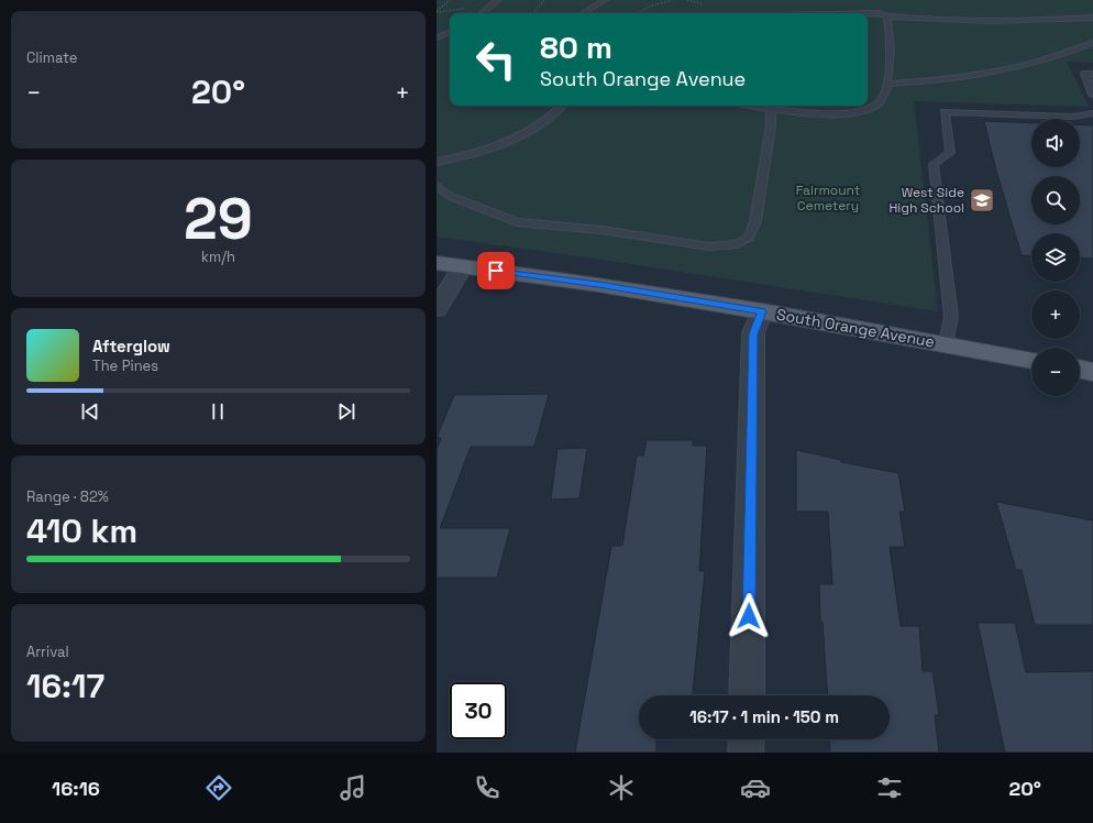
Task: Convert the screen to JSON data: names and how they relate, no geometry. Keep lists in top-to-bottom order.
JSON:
{
  "streets": {
    "main road": ["South Orange Avenue"]
  },
  "parks": ["Fairmount Cemetery"],
  "places": {
    "school or university": ["West Side High School"]
  },
  "page": {
    "tile": [
      "Climate",
      ["29", "km/h"],
      ["Range · 82%", "410 km"],
      ["Arrival", "16:17"]
    ],
    "turn": ["80 m", "South Orange Avenue"],
    "heat": ["−", "20°", "+"],
    "map_buttons": ["+", "−"],
    "song": ["Afterglow", "The Pines"],
    "limit": "30",
    "trip": "16:17 · 1 min · 150 m",
    "tabs": ["16:16", "20°"]
  }
}
